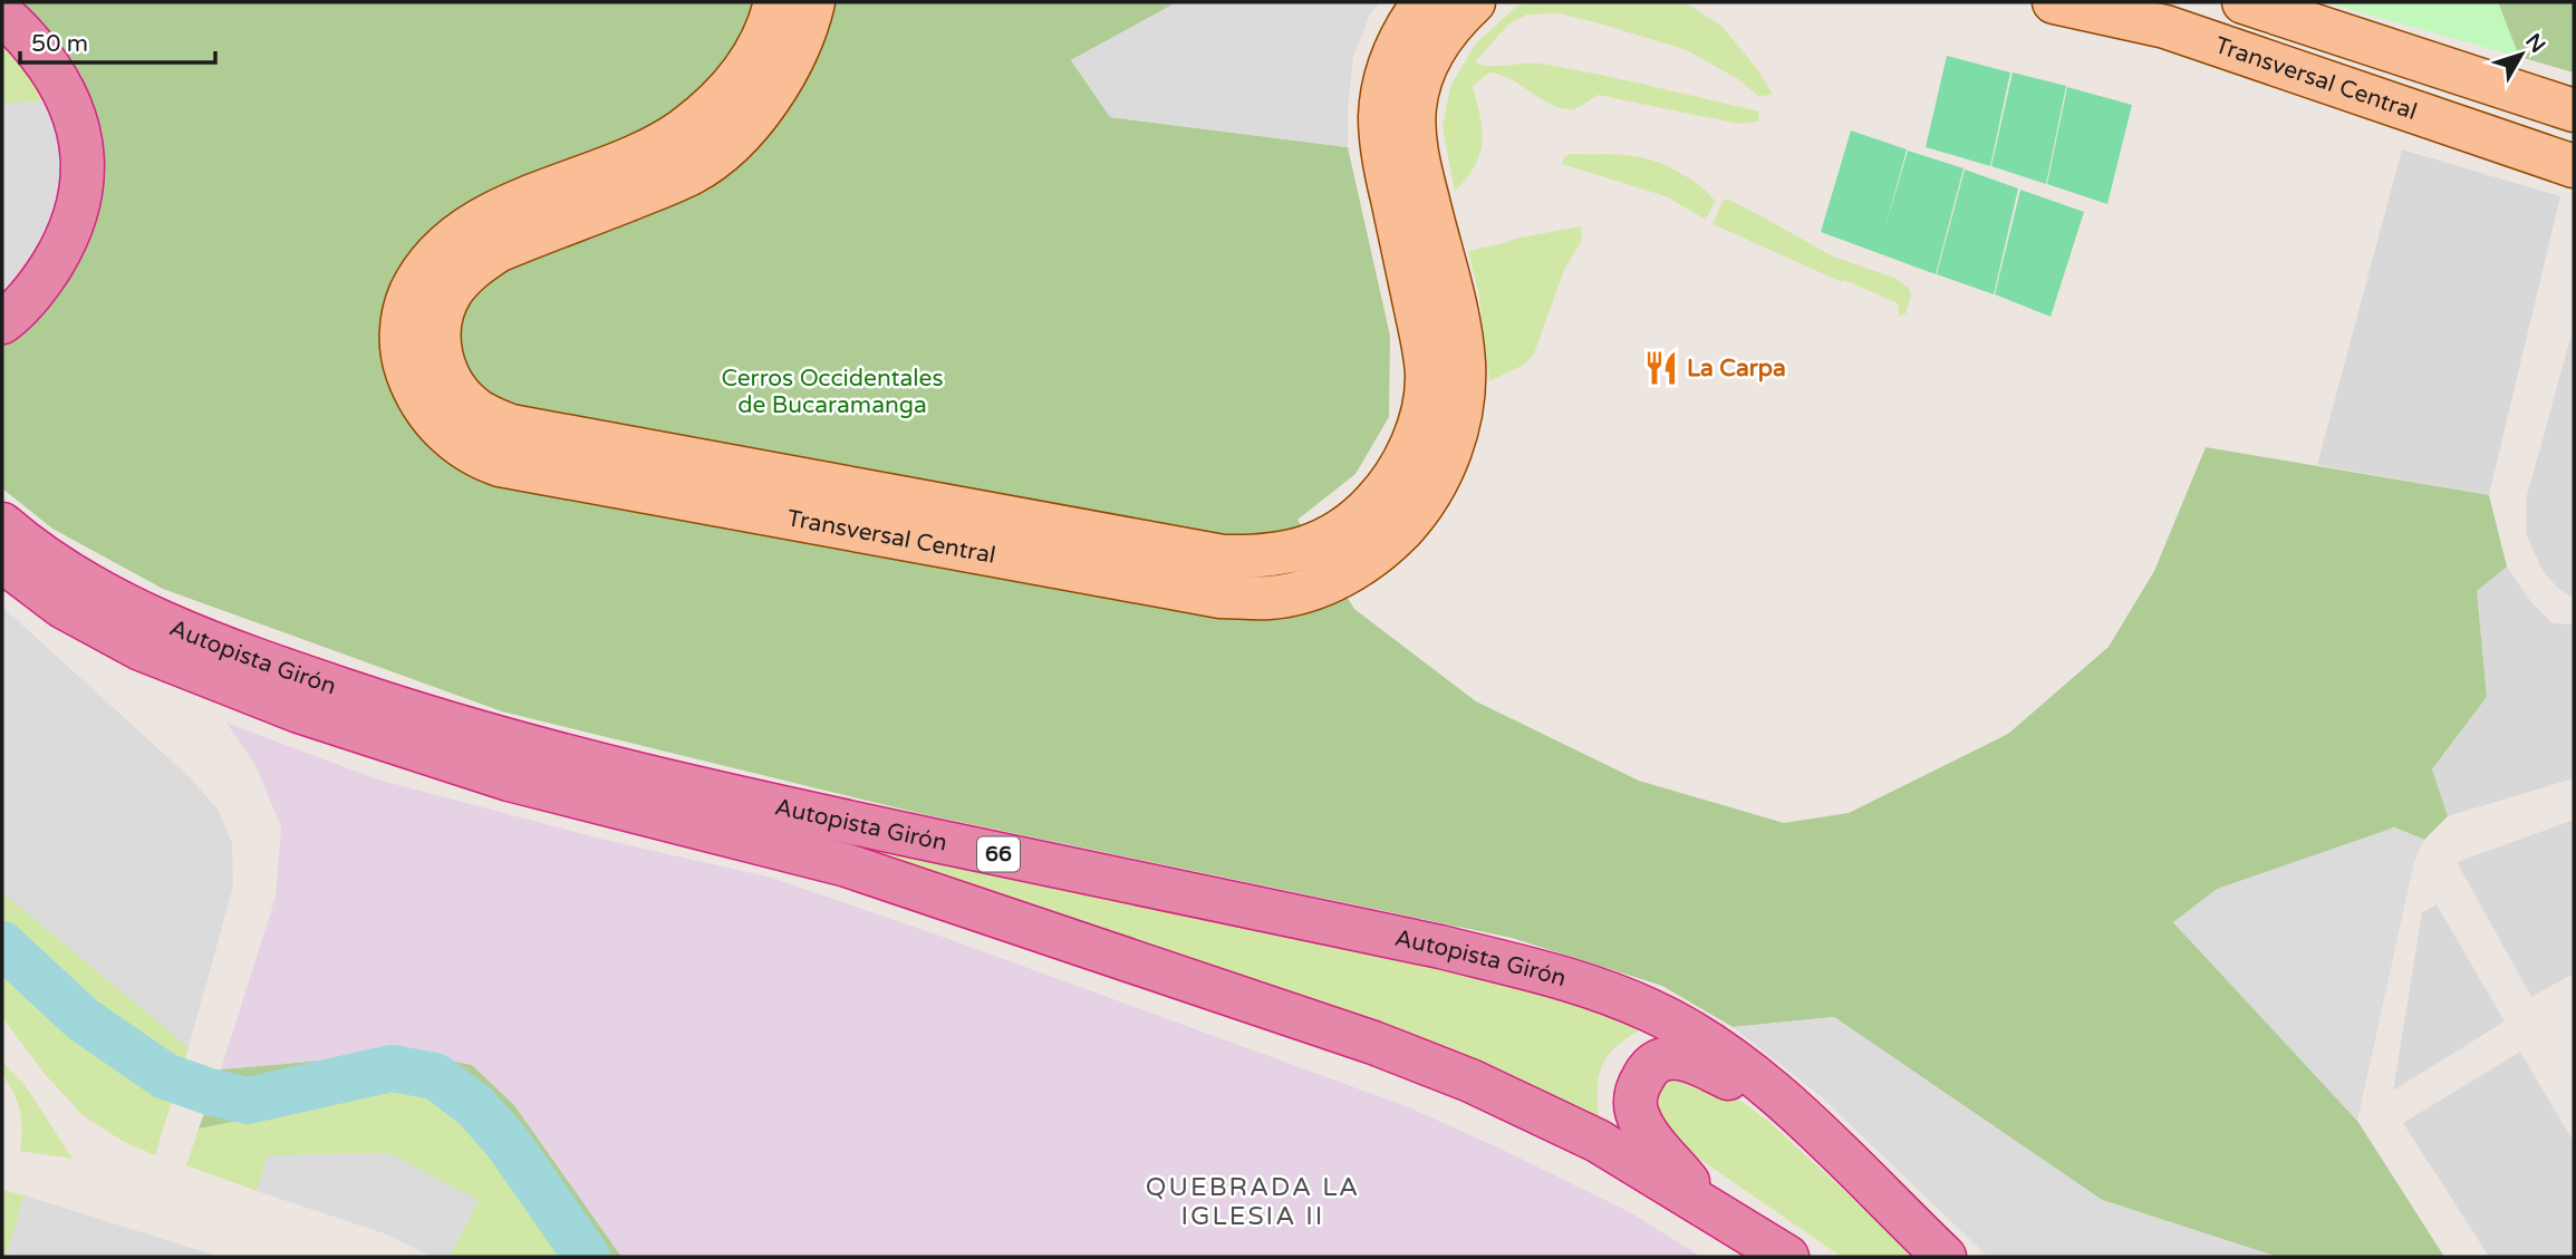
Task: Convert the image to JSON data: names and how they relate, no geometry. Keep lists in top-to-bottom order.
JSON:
{
  "streets": {
    "highway": ["Autopista Girón", "66"],
    "main road": ["Transversal Central"]
  },
  "districts": ["QUEBRADA LA IGLESIA II"],
  "parks": ["Cerros Occidentales de Bucaramanga"],
  "places": {
    "restaurant": ["La Carpa"]
  },
  "scale_bar": "50 m",
  "north": "top right"
}
